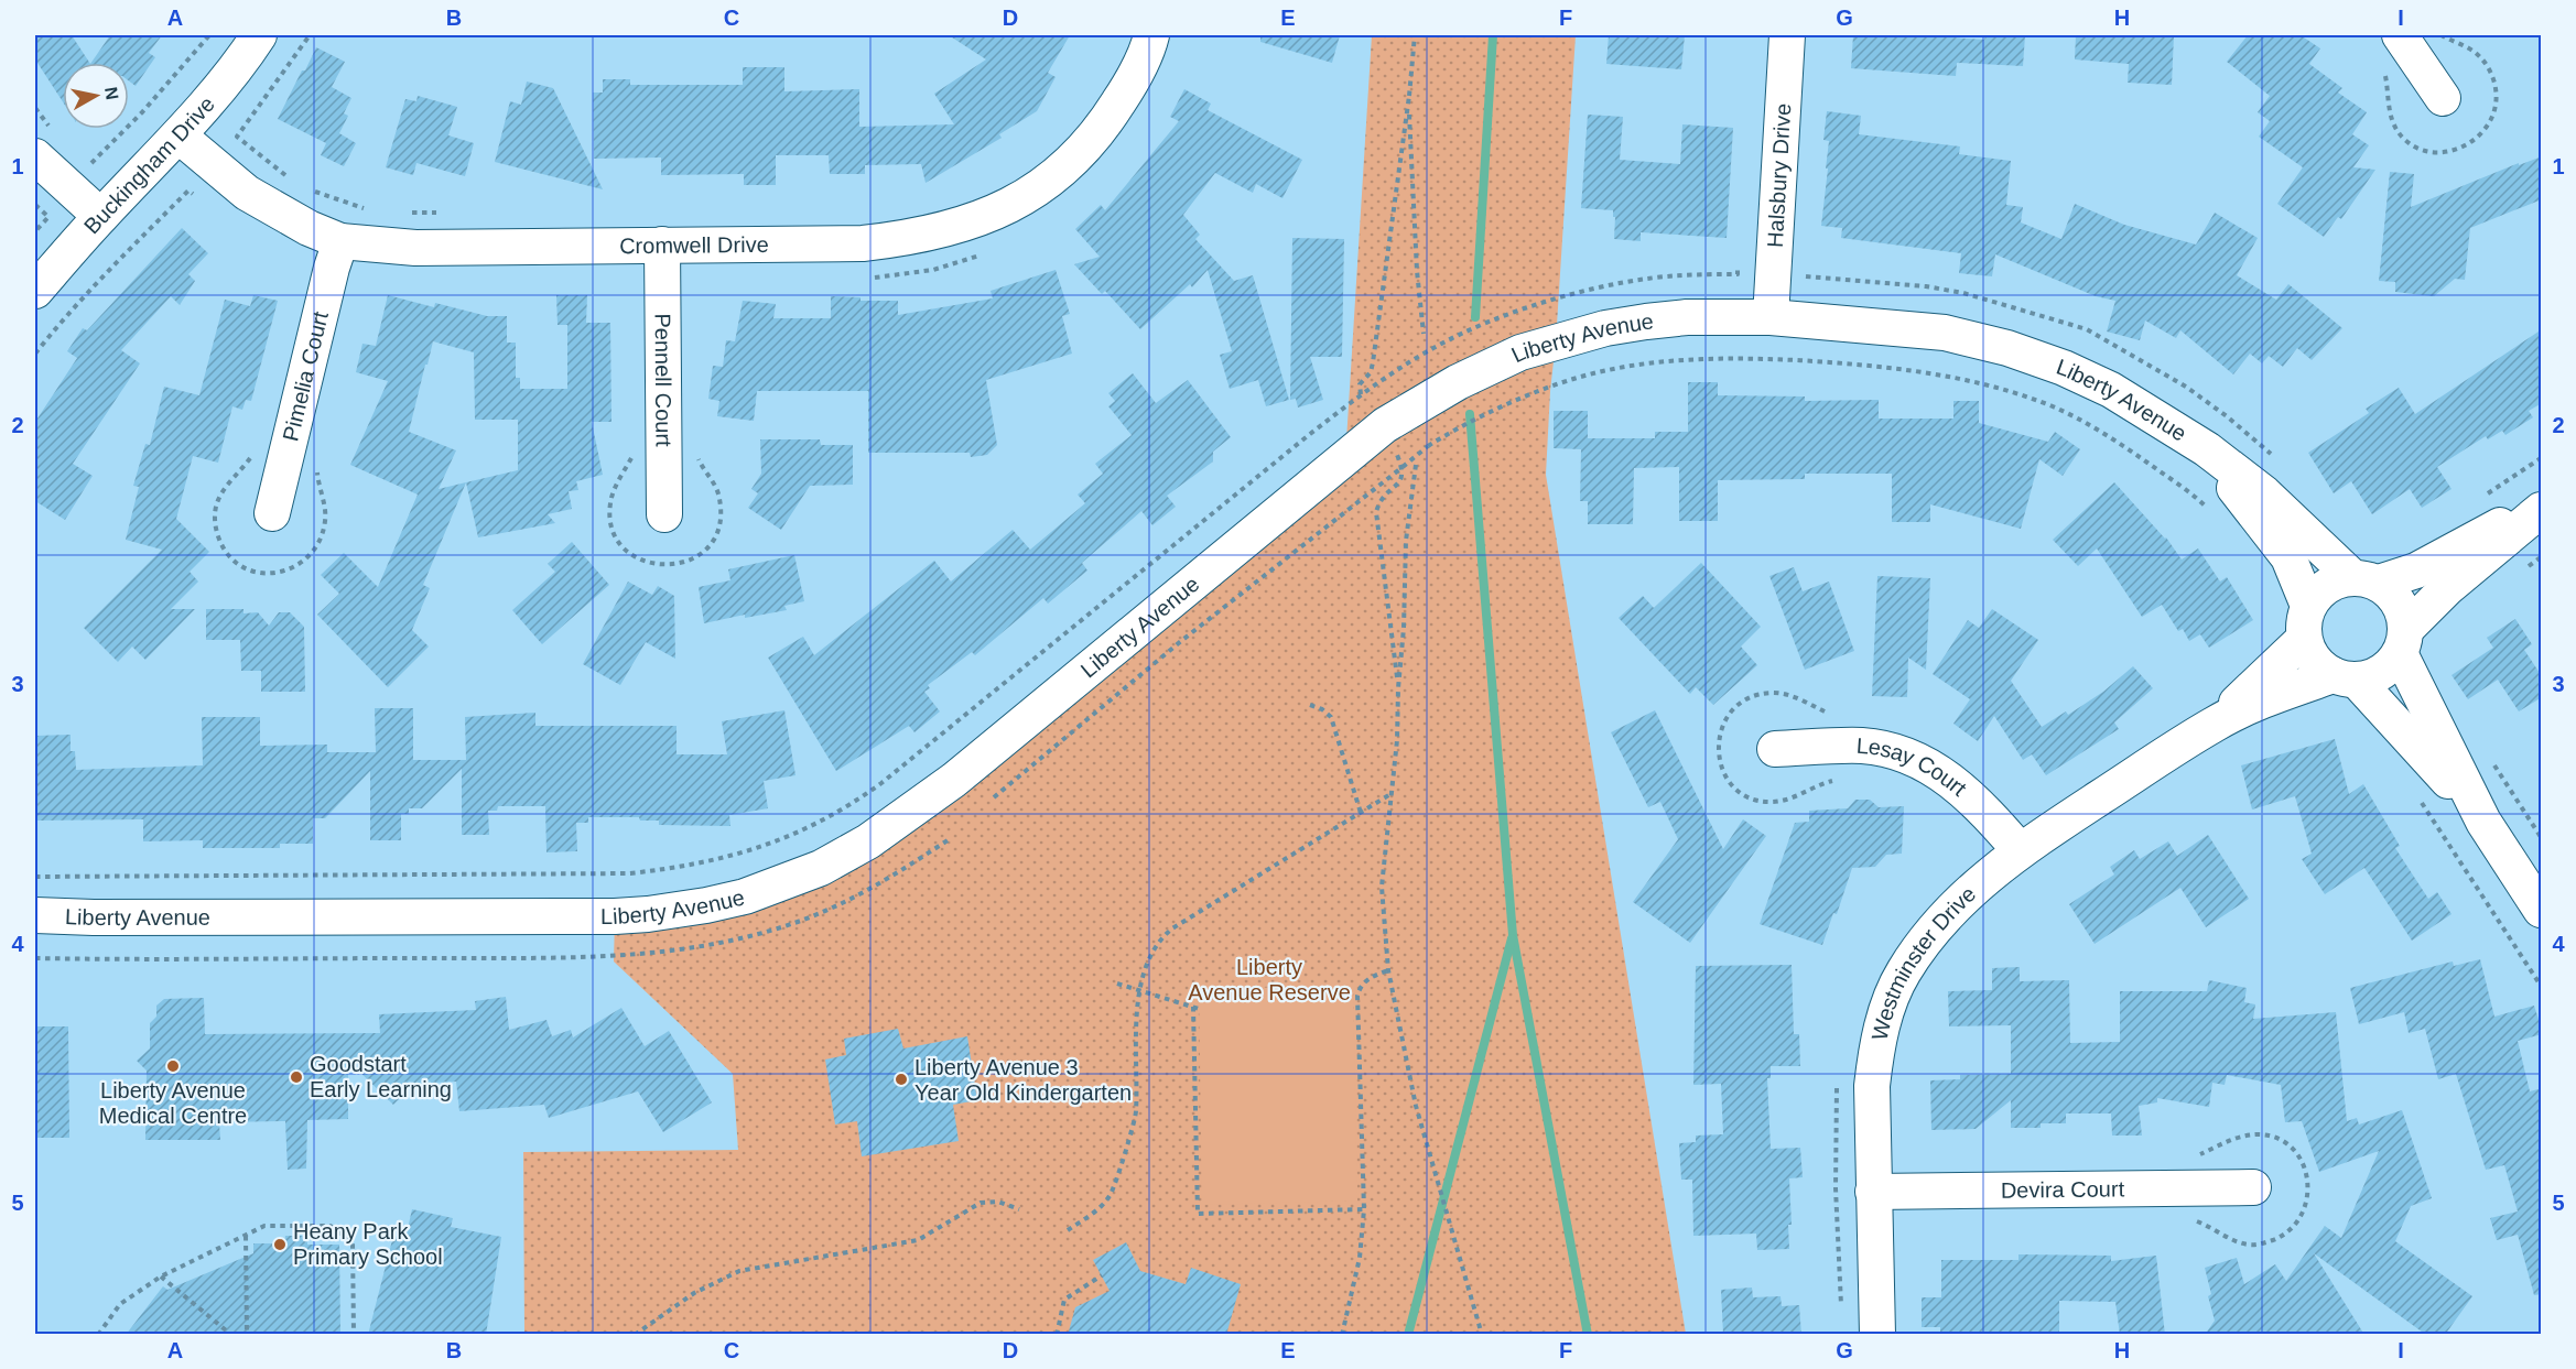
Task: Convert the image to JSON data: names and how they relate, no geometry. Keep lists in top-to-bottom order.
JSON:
{
  "streets": {
    "street": [
      "Buckingham Drive",
      "Halsbury Drive",
      "Cromwell Drive",
      "Liberty Avenue",
      "Pimelia Court",
      "Pennell Court",
      "Lesay Court",
      "Westminster Drive",
      "Devira Court"
    ]
  },
  "crossings": [
    ["Buckingham Drive", "Cromwell Drive"],
    ["Halsbury Drive", "Liberty Avenue"],
    ["Cromwell Drive", "Pimelia Court"],
    ["Cromwell Drive", "Pennell Court"],
    ["Liberty Avenue", "Westminster Drive"],
    ["Lesay Court", "Westminster Drive"],
    ["Westminster Drive", "Devira Court"]
  ],
  "parks": ["Liberty Avenue Reserve"],
  "places": [
    "Liberty Avenue Medical Centre",
    "Goodstart Early Learning",
    "Liberty Avenue 3 Year Old Kindergarten",
    "Heany Park Primary School"
  ],
  "north": "right",
  "grid": {
    "columns": [
      "A",
      "B",
      "C",
      "D",
      "E",
      "F",
      "G",
      "H",
      "I"
    ],
    "rows": [
      "1",
      "2",
      "3",
      "4",
      "5"
    ]
  }
}
